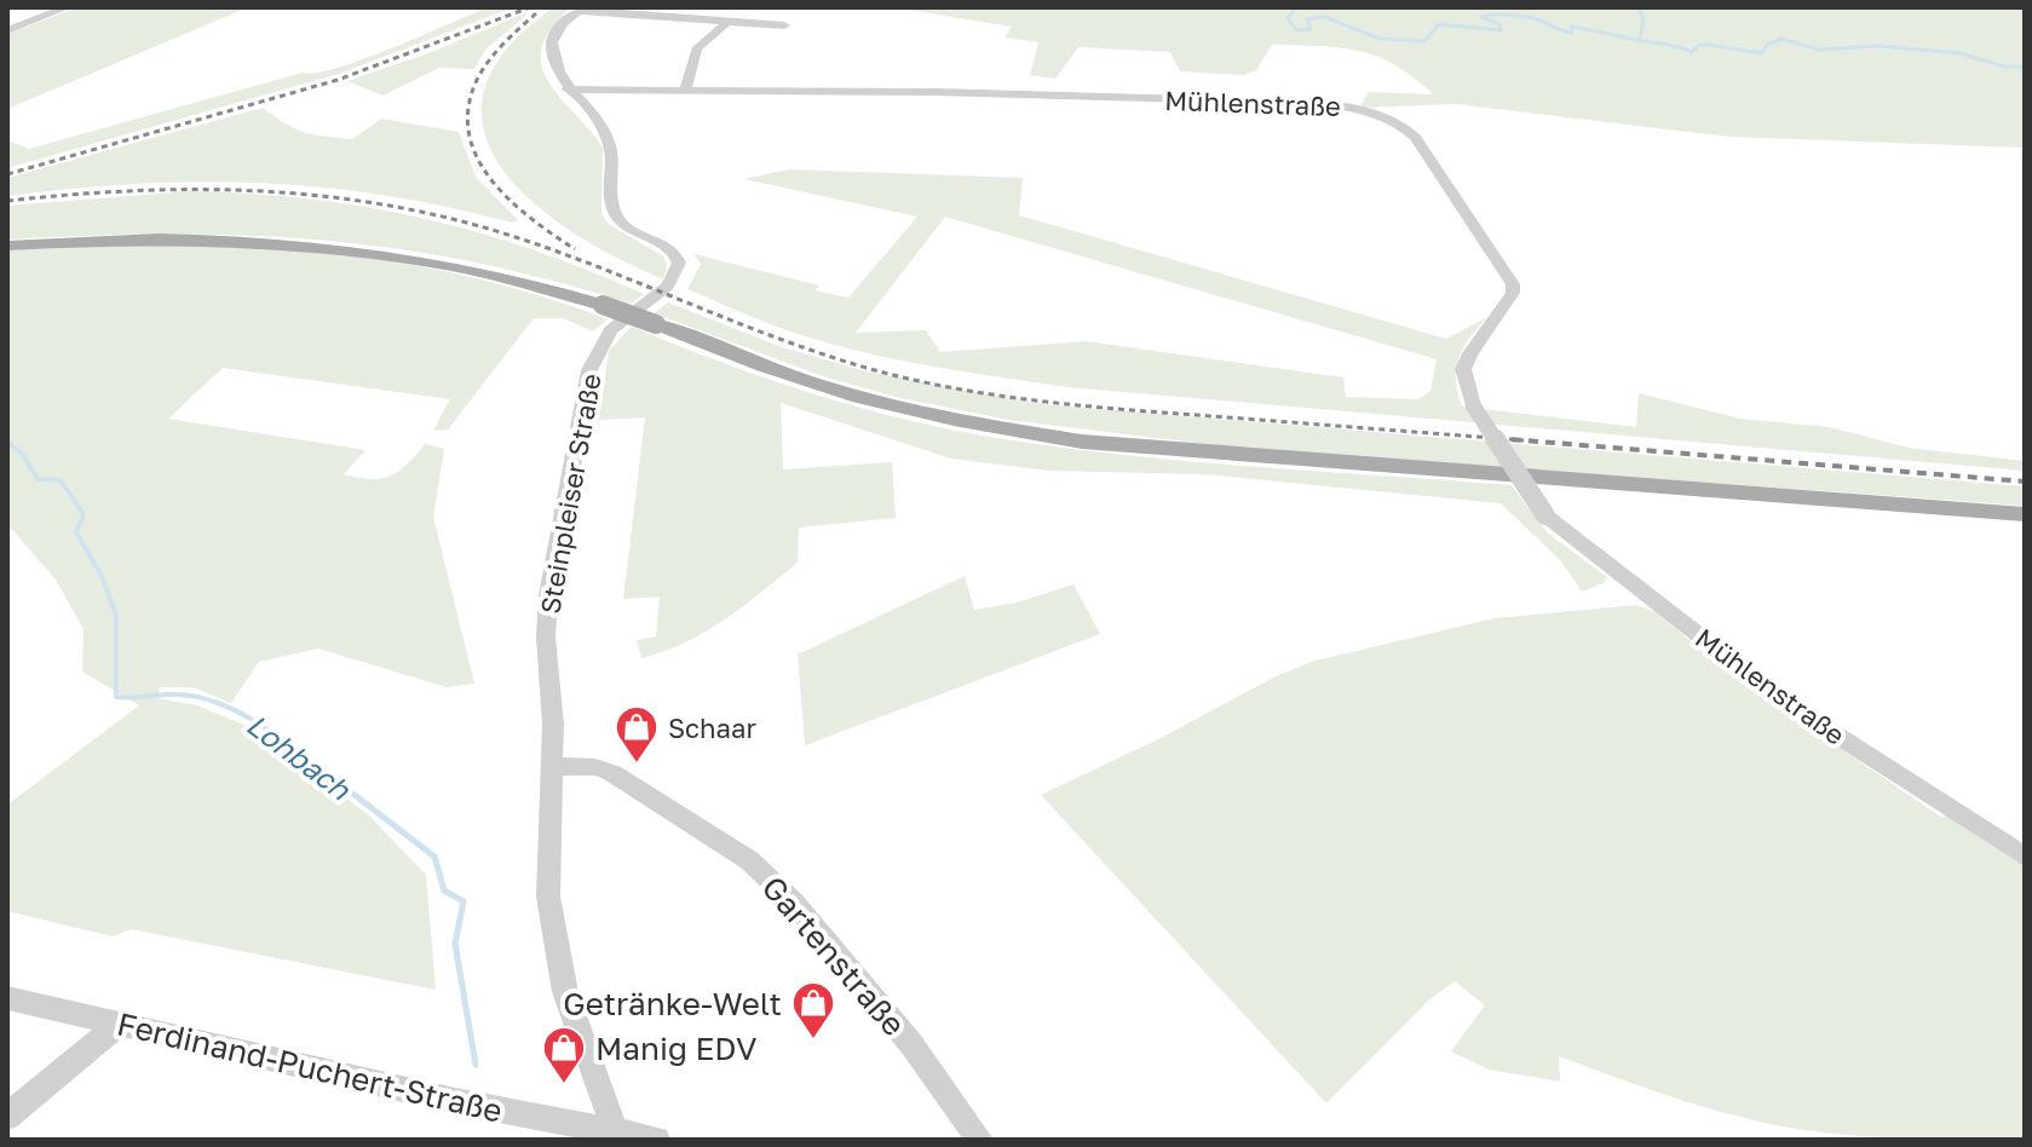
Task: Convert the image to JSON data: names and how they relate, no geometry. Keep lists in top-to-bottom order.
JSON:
{
  "streets": {
    "street": [
      "Mühlenstraße",
      "Steinpleiser Straße",
      "Gartenstraße",
      "Ferdinand-Puchert-Straße"
    ]
  },
  "crossings": [
    ["Mühlenstraße", "Steinpleiser Straße"],
    ["Steinpleiser Straße", "Gartenstraße"],
    ["Steinpleiser Straße", "Ferdinand-Puchert-Straße"]
  ],
  "water": ["Lohbach"],
  "places": {
    "shop": ["Schaar", "Getränke-Welt", "Manig EDV"]
  }
}
